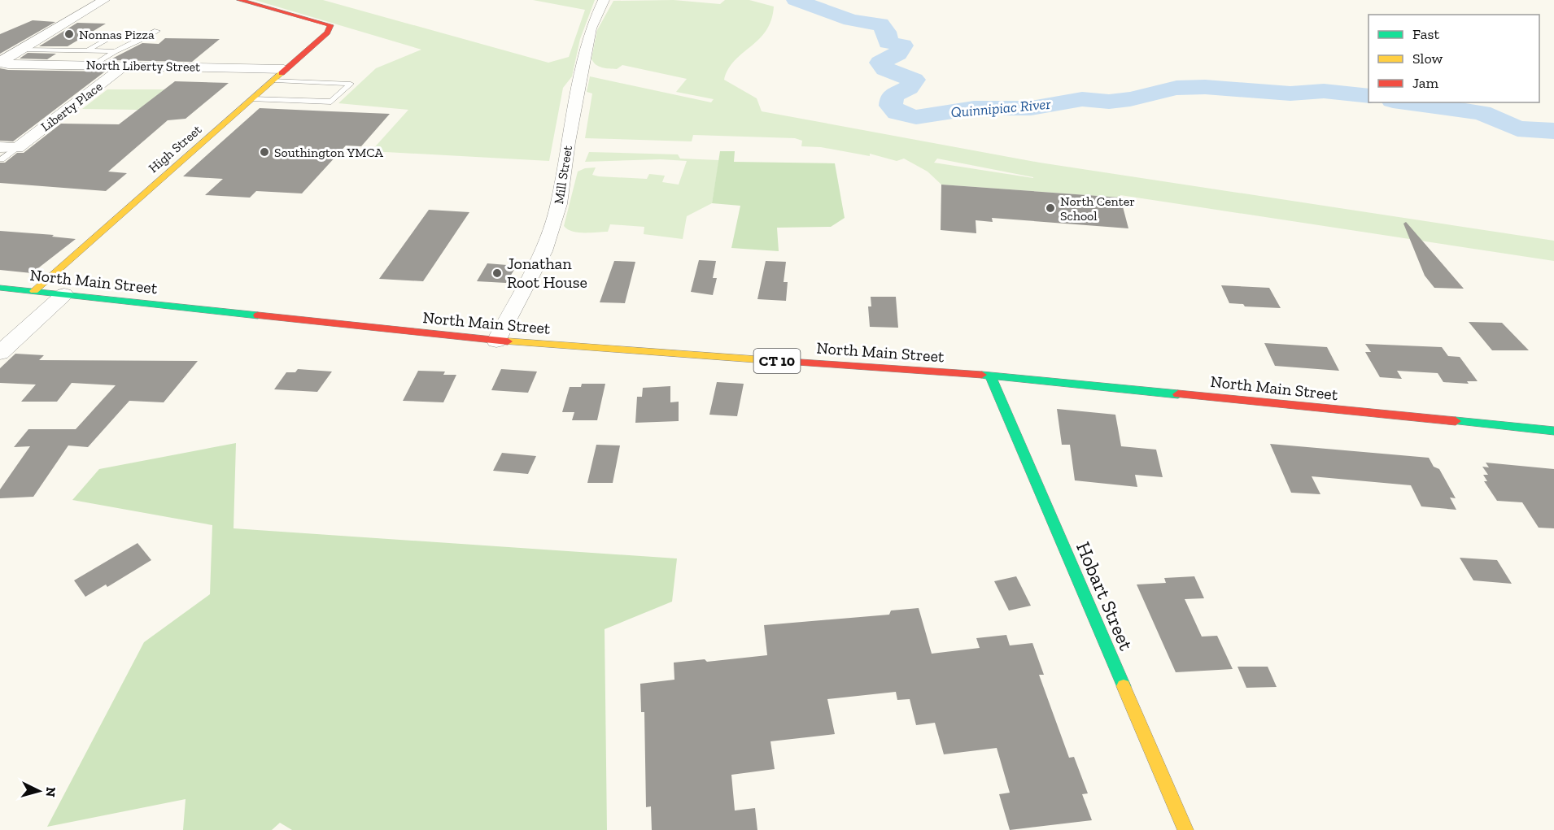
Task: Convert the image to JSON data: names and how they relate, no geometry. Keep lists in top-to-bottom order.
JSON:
{
  "streets": {
    "main road": [
      "High Street",
      "North Main Street",
      "CT 10",
      "Hobart Street"
    ],
    "street": ["North Liberty Street", "Liberty Place", "Mill Street"]
  },
  "crossings": [
    ["North Liberty Street", "Liberty Place"],
    ["North Liberty Street", "High Street"],
    ["High Street", "North Main Street"],
    ["Mill Street", "North Main Street"],
    ["North Main Street", "Hobart Street"]
  ],
  "water": ["Quinnipiac River"],
  "places": [
    "Nonnas Pizza",
    "Southington YMCA",
    "North Center School",
    "Jonathan Root House"
  ],
  "legend": ["Fast", "Slow", "Jam"],
  "north": "right"
}
